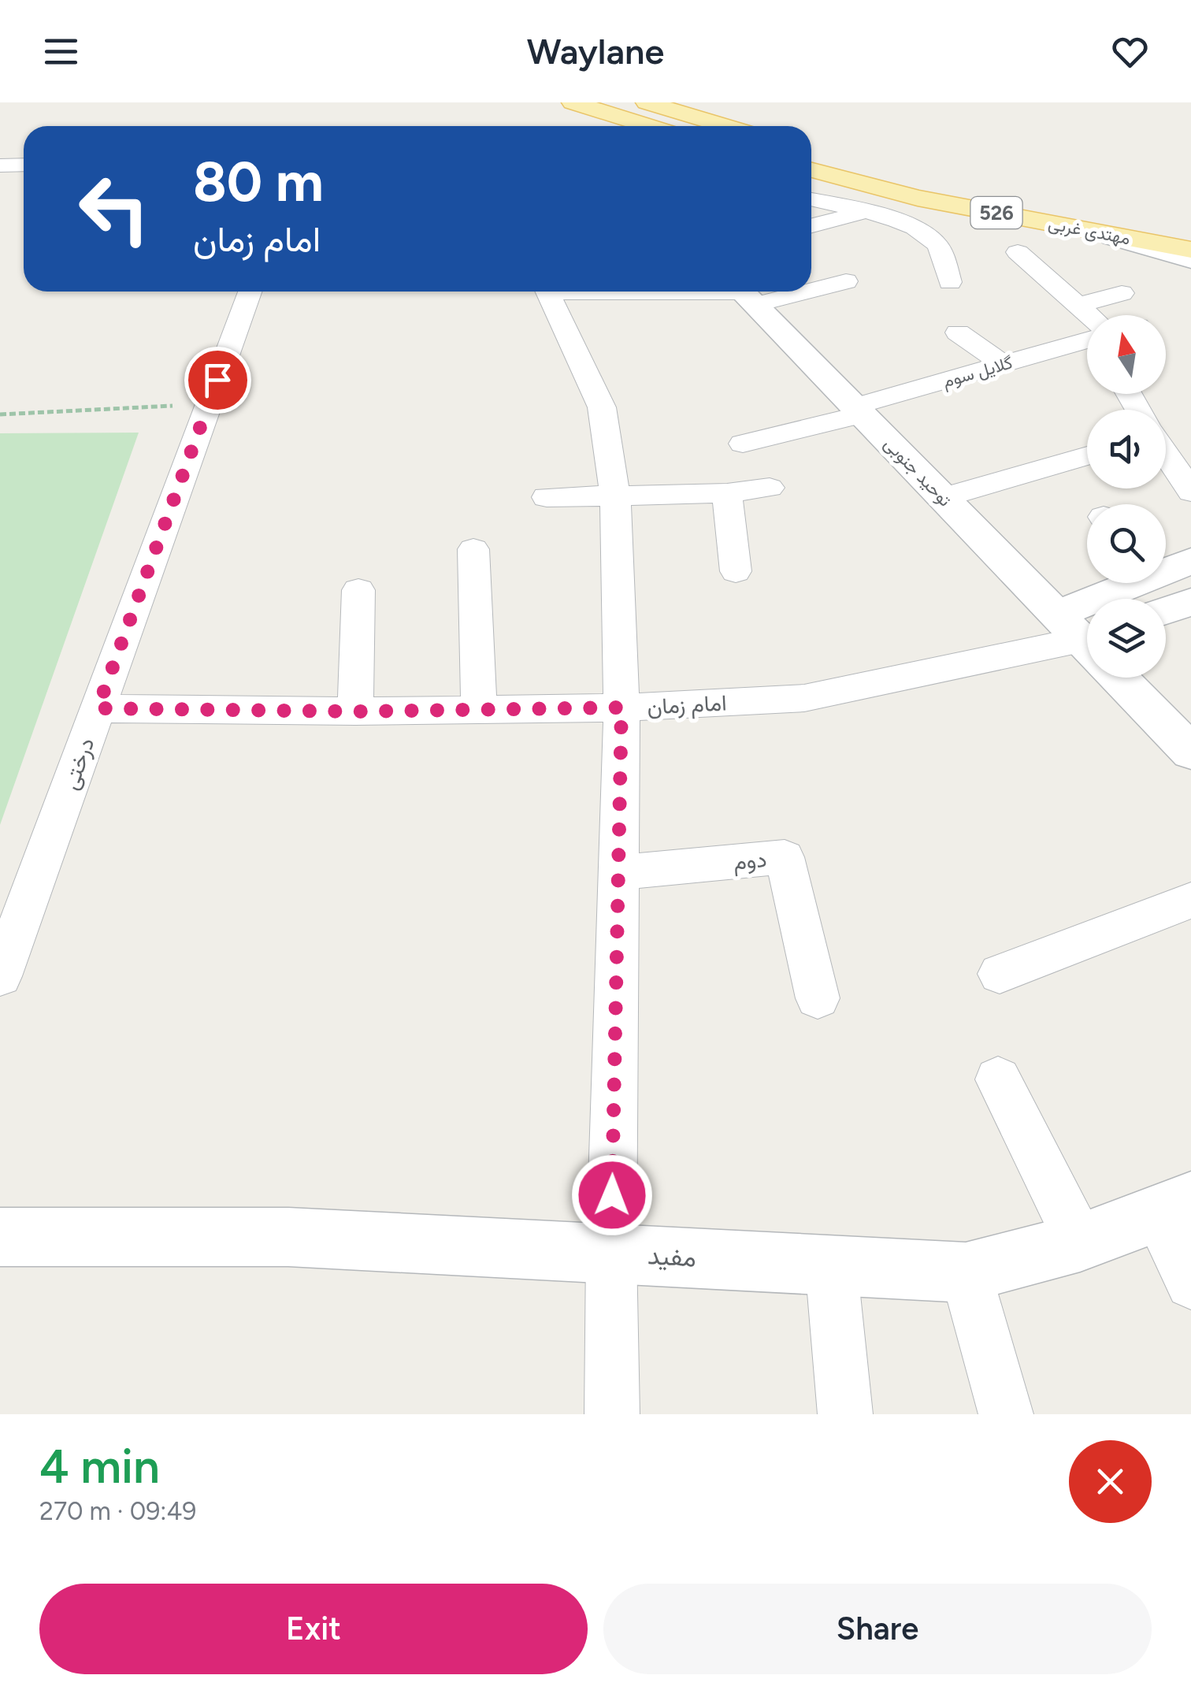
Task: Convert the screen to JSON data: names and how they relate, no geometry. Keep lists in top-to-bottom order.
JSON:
{
  "streets": {
    "main road": ["526", "مهتدی غربی"],
    "street": [
      "گلایل سوم",
      "توحید جنوبی",
      "امام زمان",
      "درختی",
      "دوم",
      "مفید"
    ]
  },
  "crossings": [
    ["گلایل سوم", "توحید جنوبی"],
    ["امام زمان", "درختی"]
  ],
  "north": "top",
  "page": {
    "header": "Waylane",
    "turn": ["80 m", "امام زمان"],
    "heading": ["4 min", "270 m · 09:49"],
    "buttons": ["Exit", "Share"]
  }
}
